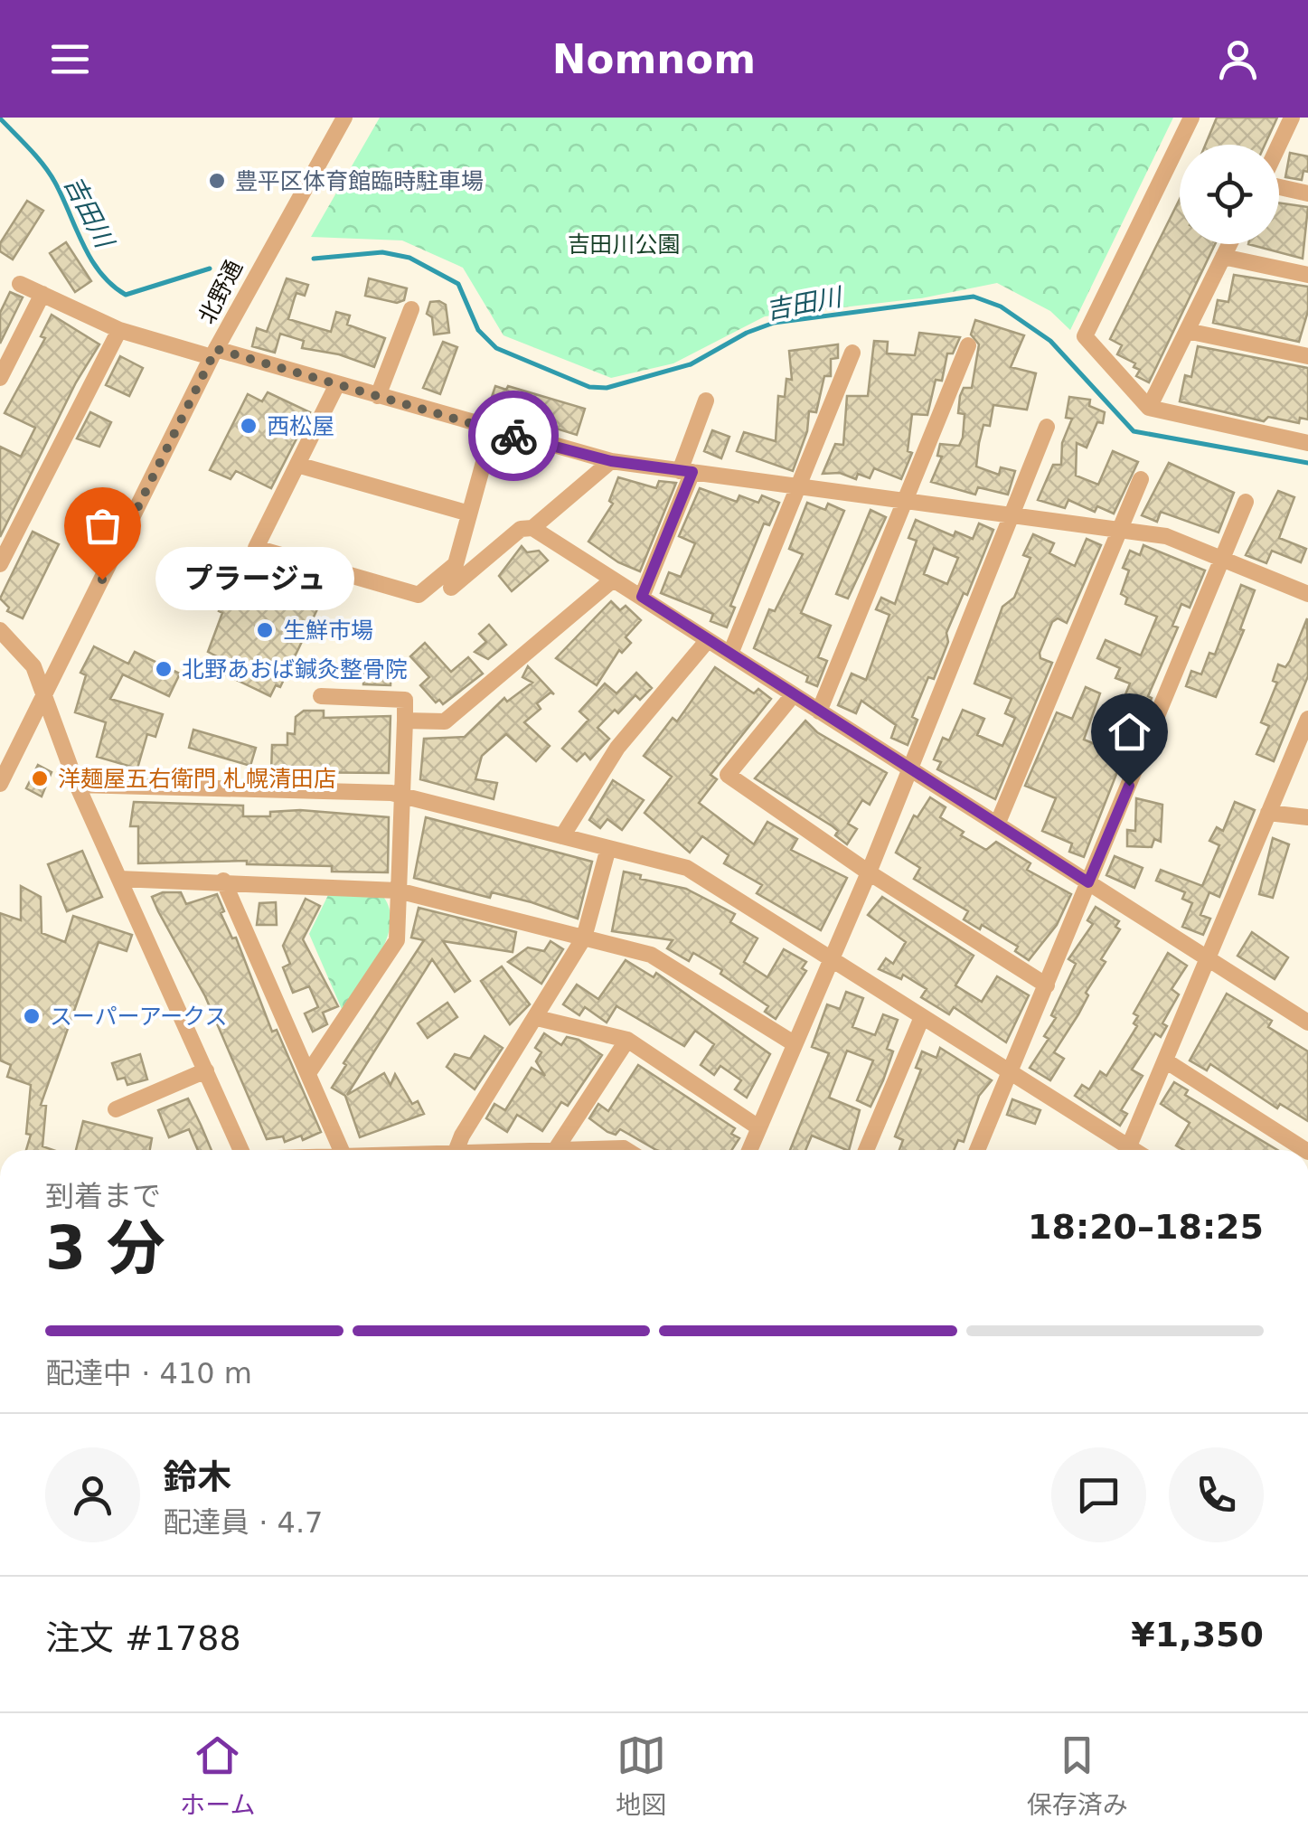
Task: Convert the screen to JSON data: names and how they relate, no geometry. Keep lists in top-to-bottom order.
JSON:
{
  "streets": {
    "street": ["北野通"]
  },
  "water": ["吉田川"],
  "parks": ["吉田川公園"],
  "places": [
    "豊平区体育館臨時駐車場",
    "西松屋",
    "プラージュ",
    "生鮮市場",
    "北野あおば鍼灸整骨院",
    "洋麺屋五右衛門 札幌清田店",
    "スーパーアークス"
  ],
  "page": {
    "header": "Nomnom",
    "bubble": "プラージュ",
    "heading": ["3 分", "到着まで", "18:20–18:25"],
    "panel": [
      "鈴木",
      "配達員 · 4.7",
      "注文 #1788",
      "¥1,350"
    ],
    "bar": "配達中 · 410 m",
    "tabs": ["ホーム", "地図", "保存済み"]
  }
}
